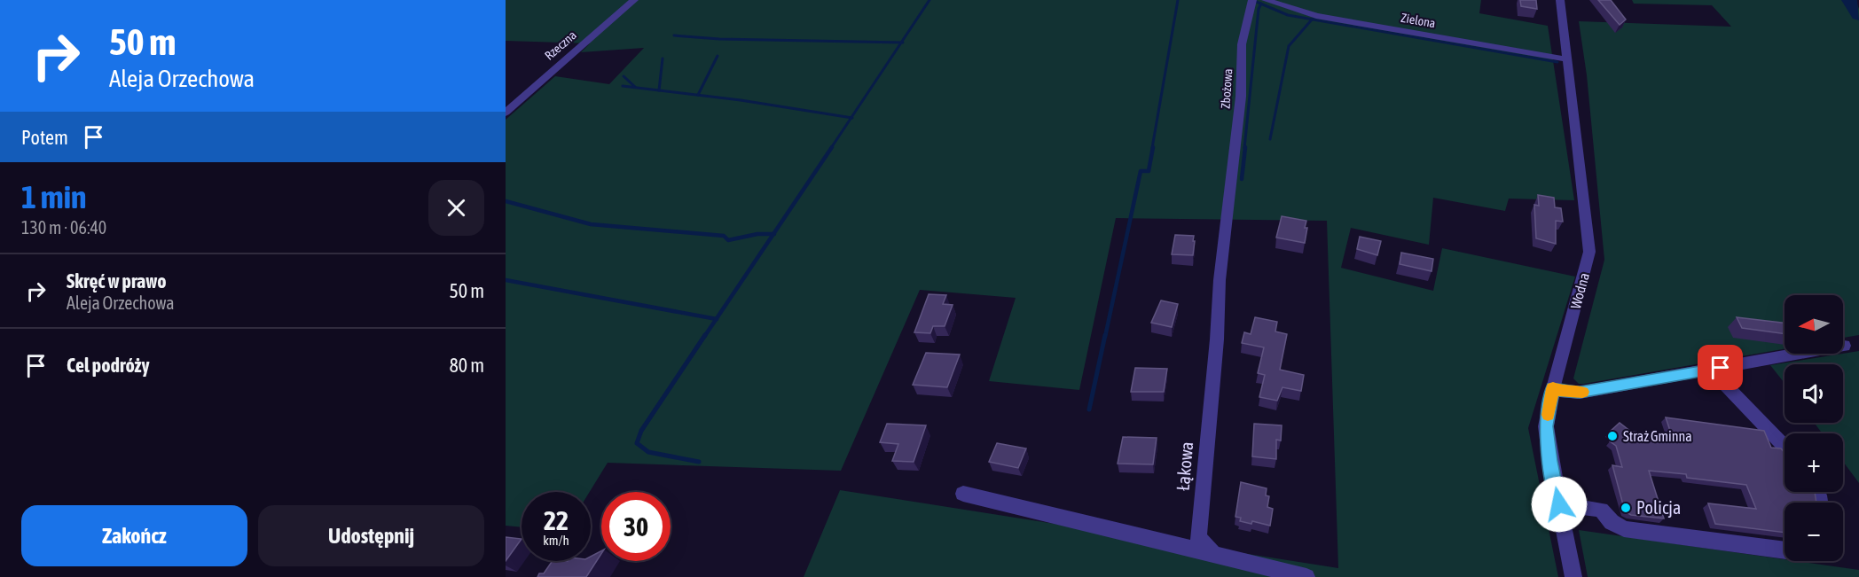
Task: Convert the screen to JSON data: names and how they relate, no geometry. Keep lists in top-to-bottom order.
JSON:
{
  "streets": {
    "street": [
      "Zielona",
      "Rzeczna",
      "Zbożowa",
      "Wodna",
      "Łąkowa"
    ]
  },
  "crossings": [
    ["Zielona", "Wodna"],
    ["Zbożowa", "Łąkowa"]
  ],
  "places": ["Straż Gminna", "Policja"],
  "north": "left",
  "page": {
    "turn": ["50 m", "Aleja Orzechowa"],
    "then": "Potem",
    "heading": ["1 min", "130 m · 06:40"],
    "list": [
      {
        "name": "Skręć w prawo",
        "note": "Aleja Orzechowa",
        "value": "50 m"
      },
      {
        "name": "Cel podróży",
        "value": "80 m"
      }
    ],
    "map_buttons": ["+", "−"],
    "speed": "22 km/h",
    "limit": "30",
    "buttons": ["Zakończ", "Udostępnij"]
  }
}
